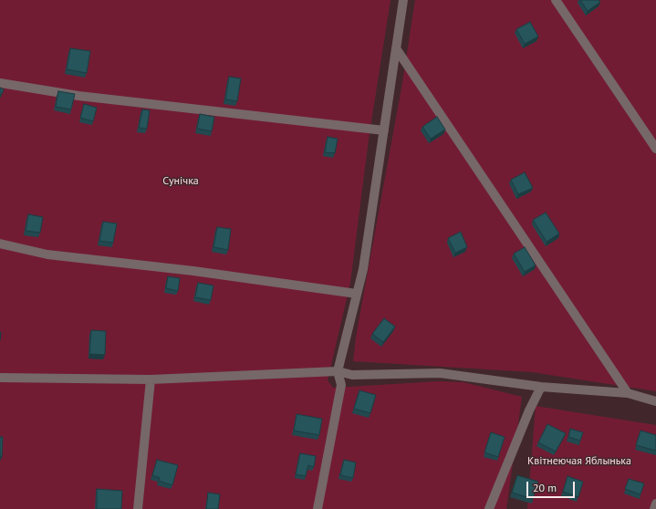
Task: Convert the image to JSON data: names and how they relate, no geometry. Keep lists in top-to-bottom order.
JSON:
{
  "parks": ["Сунічка", "Квітнеючая Яблынька"],
  "scale_bar": "20 m"
}
